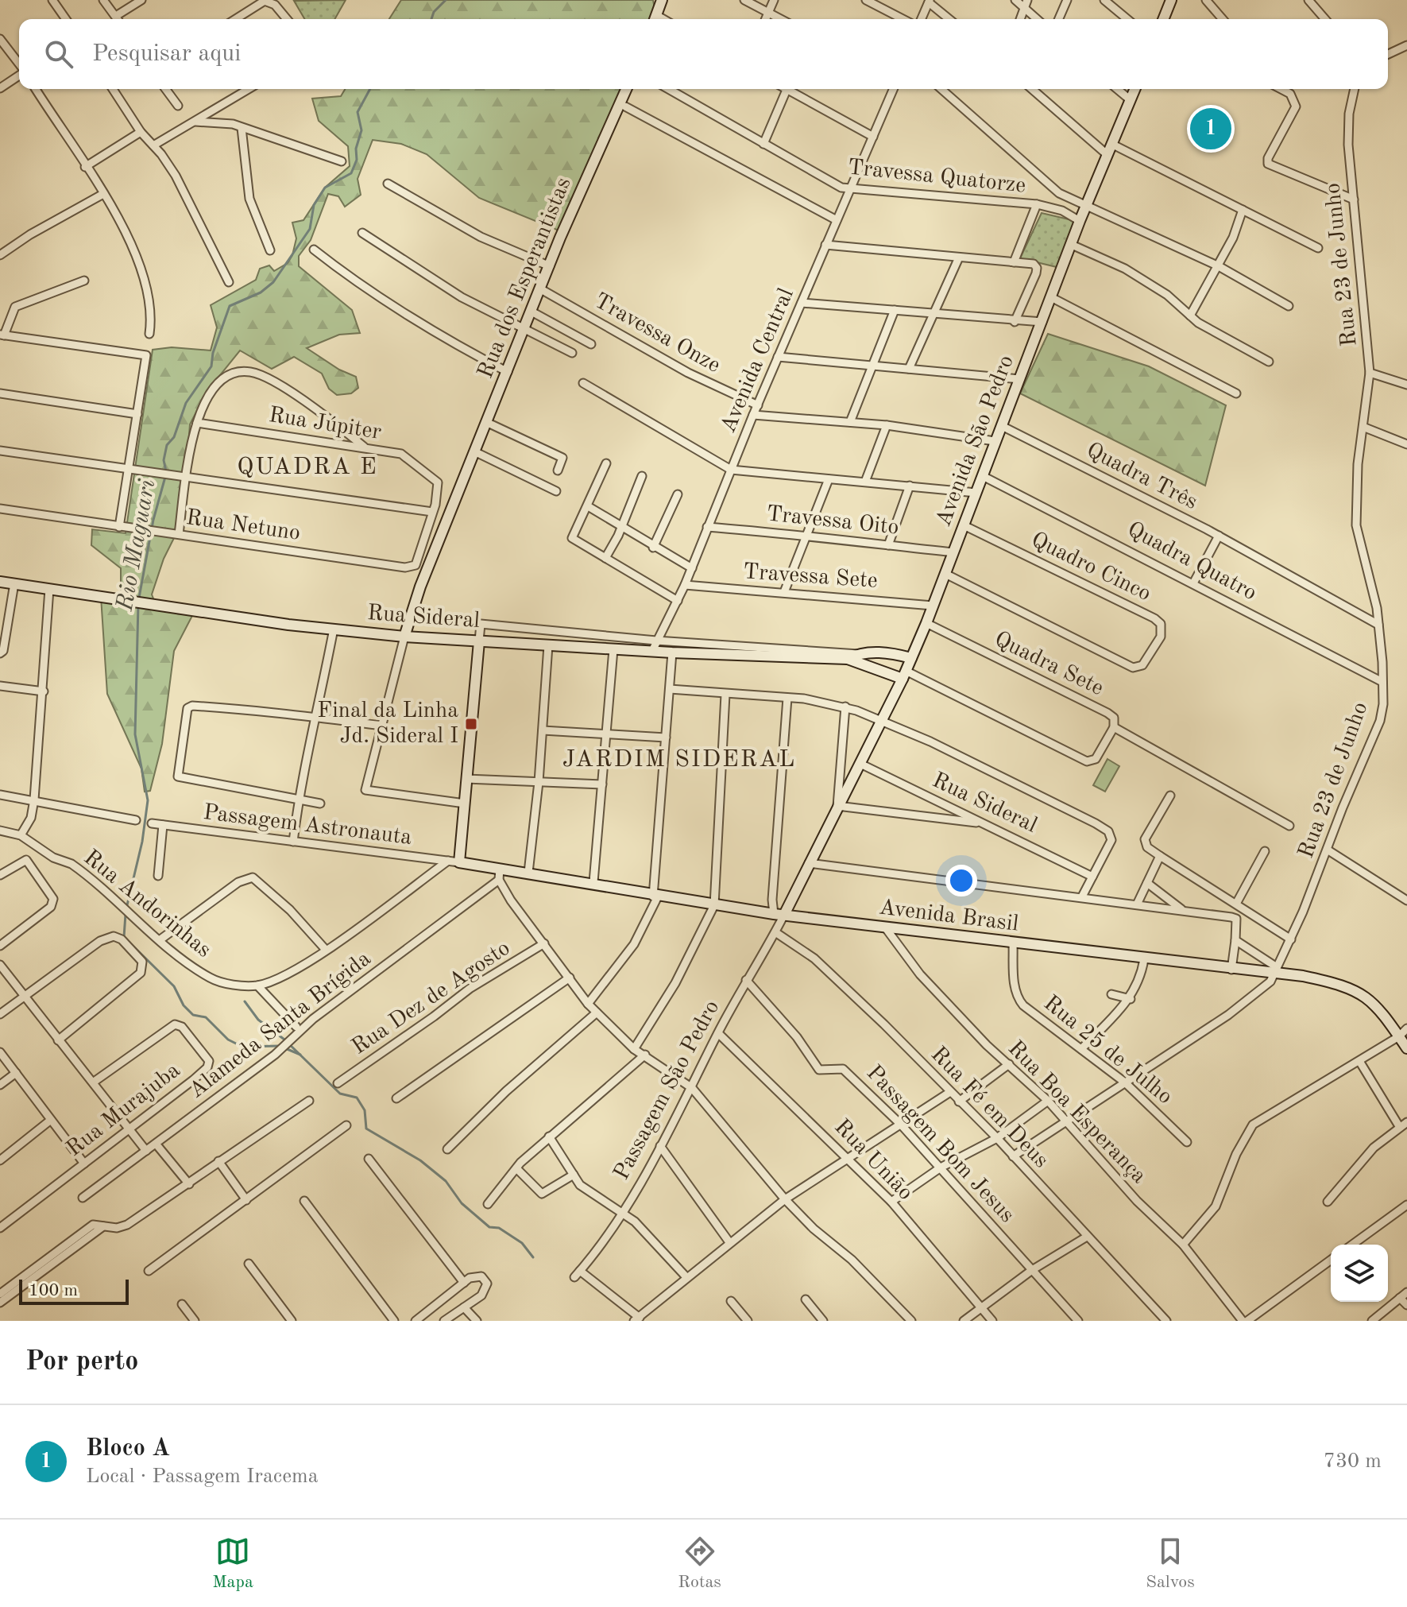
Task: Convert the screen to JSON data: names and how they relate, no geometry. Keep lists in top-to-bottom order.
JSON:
{
  "streets": {
    "main road": [
      "Rua dos Esperantistas",
      "Avenida São Pedro",
      "Rua Sideral",
      "Avenida Brasil"
    ],
    "street": [
      "Travessa Quatorze",
      "Rua 23 de Junho",
      "Travessa Onze",
      "Avenida Central",
      "Rua Júpiter",
      "Quadra Três",
      "Travessa Oito",
      "Rua Netuno",
      "Quadra Quatro",
      "Quadro Cinco",
      "Travessa Sete",
      "Quadra Sete",
      "Passagem Astronauta",
      "Rua Andorinhas",
      "Rua Dez de Agosto",
      "Alameda Santa Brígida",
      "Rua 25 de Julho",
      "Passagem São Pedro",
      "Rua Fé em Deus",
      "Rua Murajuba",
      "Rua Boa Esperança",
      "Passagem Bom Jesus",
      "Rua União"
    ]
  },
  "crossings": [
    ["Travessa Quatorze", "Avenida Central"],
    ["Travessa Quatorze", "Avenida São Pedro"],
    ["Rua 23 de Junho", "Quadra Três"],
    ["Rua 23 de Junho", "Quadra Quatro"],
    ["Rua 23 de Junho", "Avenida Brasil"],
    ["Rua 23 de Junho", "Rua 25 de Julho"],
    ["Rua 23 de Junho", "Rua Fé em Deus"],
    ["Rua 23 de Junho", "Rua Boa Esperança"],
    ["Rua dos Esperantistas", "Travessa Onze"],
    ["Rua dos Esperantistas", "Rua Sideral"],
    ["Travessa Onze", "Avenida Central"],
    ["Avenida Central", "Travessa Oito"],
    ["Avenida Central", "Travessa Sete"],
    ["Avenida Central", "Rua Sideral"],
    ["Rua Júpiter", "Rua Netuno"],
    ["Avenida São Pedro", "Quadra Três"],
    ["Avenida São Pedro", "Travessa Oito"],
    ["Avenida São Pedro", "Quadra Quatro"],
    ["Avenida São Pedro", "Quadro Cinco"],
    ["Avenida São Pedro", "Travessa Sete"],
    ["Avenida São Pedro", "Rua Sideral"],
    ["Avenida São Pedro", "Quadra Sete"],
    ["Avenida São Pedro", "Avenida Brasil"],
    ["Avenida São Pedro", "Passagem São Pedro"],
    ["Rua Sideral", "Quadra Sete"],
    ["Passagem Astronauta", "Rua Andorinhas"],
    ["Passagem Astronauta", "Avenida Brasil"],
    ["Avenida Brasil", "Rua 25 de Julho"],
    ["Avenida Brasil", "Passagem São Pedro"],
    ["Avenida Brasil", "Rua Boa Esperança"],
    ["Passagem São Pedro", "Rua Fé em Deus"],
    ["Passagem São Pedro", "Passagem Bom Jesus"],
    ["Passagem São Pedro", "Rua União"]
  ],
  "districts": ["QUADRA E", "JARDIM SIDERAL"],
  "water": ["Rio Maguari"],
  "places": {
    "transit": ["Final da Linha Jd. Sideral I"]
  },
  "scale_bar": "100 m",
  "page": {
    "search": "Pesquisar aqui",
    "pins": "1",
    "scale": "100 m",
    "heading": "Por perto",
    "list": [
      {
        "mark": "1",
        "name": "Bloco A",
        "note": "Local · Passagem Iracema",
        "value": "730 m"
      }
    ],
    "nav": ["Mapa", "Rotas", "Salvos"]
  }
}
